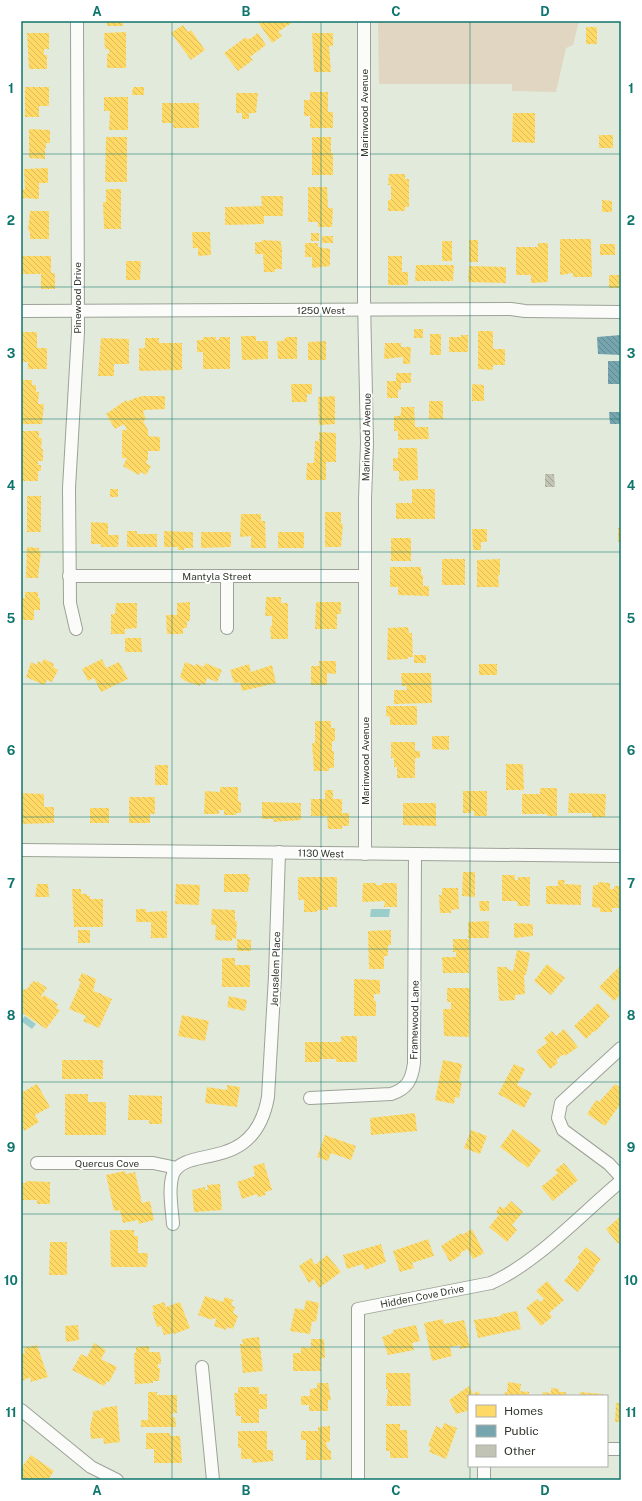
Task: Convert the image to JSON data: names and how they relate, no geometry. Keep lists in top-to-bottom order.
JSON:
{
  "streets": {
    "street": [
      "Marinwood Avenue",
      "Pinewood Drive",
      "1250 West",
      "Mantyla Street",
      "1130 West",
      "Jerusalem Place",
      "Framewood Lane",
      "Quercus Cove",
      "Hidden Cove Drive"
    ]
  },
  "crossings": [
    ["Marinwood Avenue", "1250 West"],
    ["Marinwood Avenue", "Mantyla Street"],
    ["Marinwood Avenue", "1130 West"],
    ["Pinewood Drive", "1250 West"],
    ["Pinewood Drive", "Mantyla Street"],
    ["1130 West", "Jerusalem Place"],
    ["1130 West", "Framewood Lane"],
    ["Jerusalem Place", "Quercus Cove"]
  ],
  "legend": ["Homes", "Public", "Other"],
  "grid": {
    "columns": [
      "A",
      "B",
      "C",
      "D"
    ],
    "rows": [
      "1",
      "2",
      "3",
      "4",
      "5",
      "6",
      "7",
      "8",
      "9",
      "10",
      "11"
    ]
  }
}
